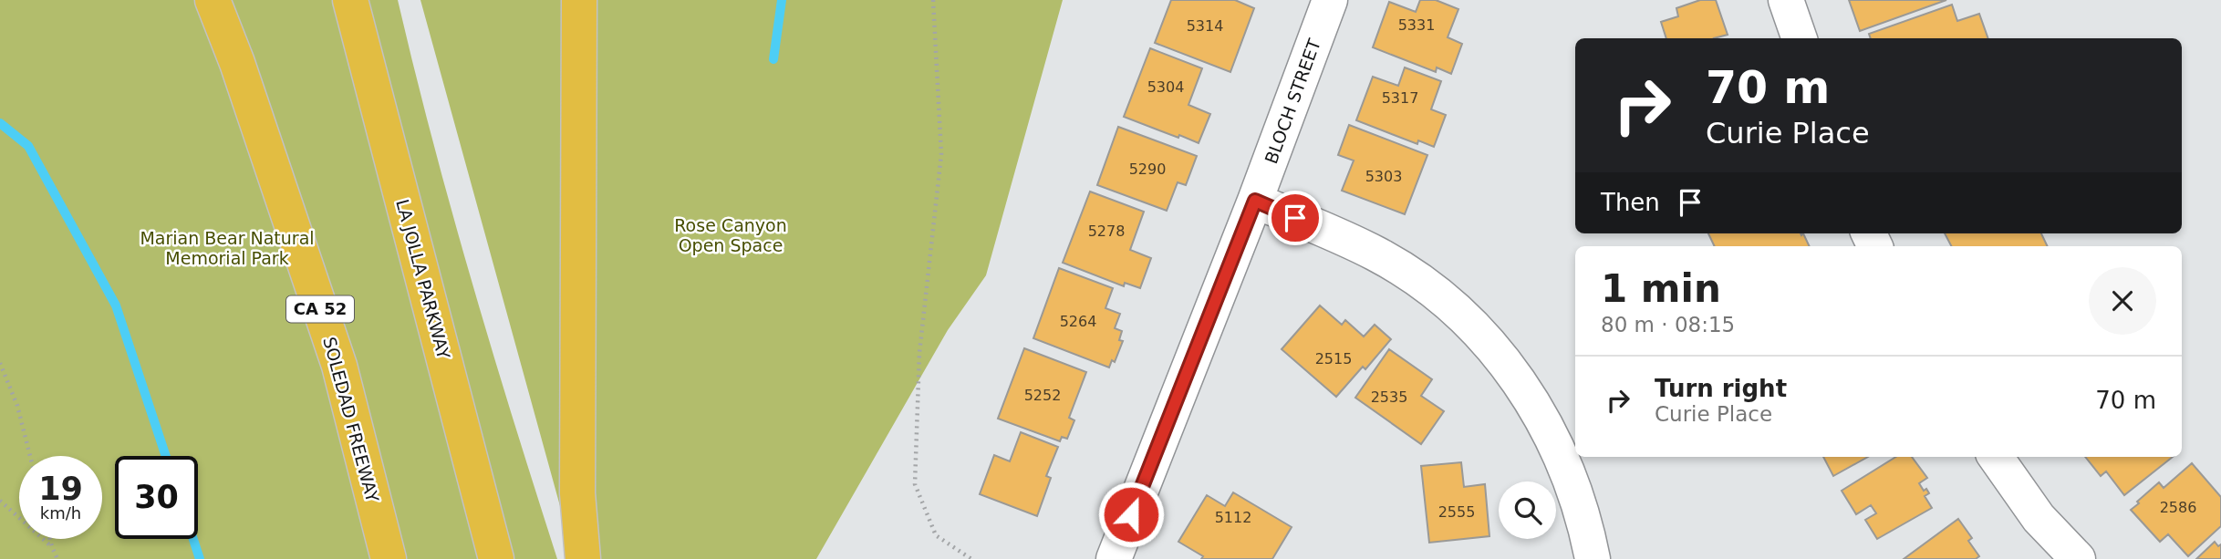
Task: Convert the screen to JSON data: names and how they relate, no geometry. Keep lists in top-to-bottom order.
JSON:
{
  "streets": {
    "highway": ["LA JOLLA PARKWAY", "CA 52", "SOLEDAD FREEWAY"],
    "street": ["BLOCH STREET"]
  },
  "parks": ["Rose Canyon Open Space", "Marian Bear Natural Memorial Park"],
  "house_numbers": [
    "5331",
    "5314",
    "5304",
    "5317",
    "5290",
    "5303",
    "5278",
    "5264",
    "2515",
    "5252",
    "2535",
    "2586",
    "2555",
    "5112"
  ],
  "page": {
    "turn": ["70 m", "Curie Place"],
    "then": "Then",
    "heading": ["1 min", "80 m · 08:15"],
    "list": [
      {
        "name": "Turn right",
        "note": "Curie Place",
        "value": "70 m"
      }
    ],
    "speed": "19 km/h",
    "limit": "30"
  }
}
